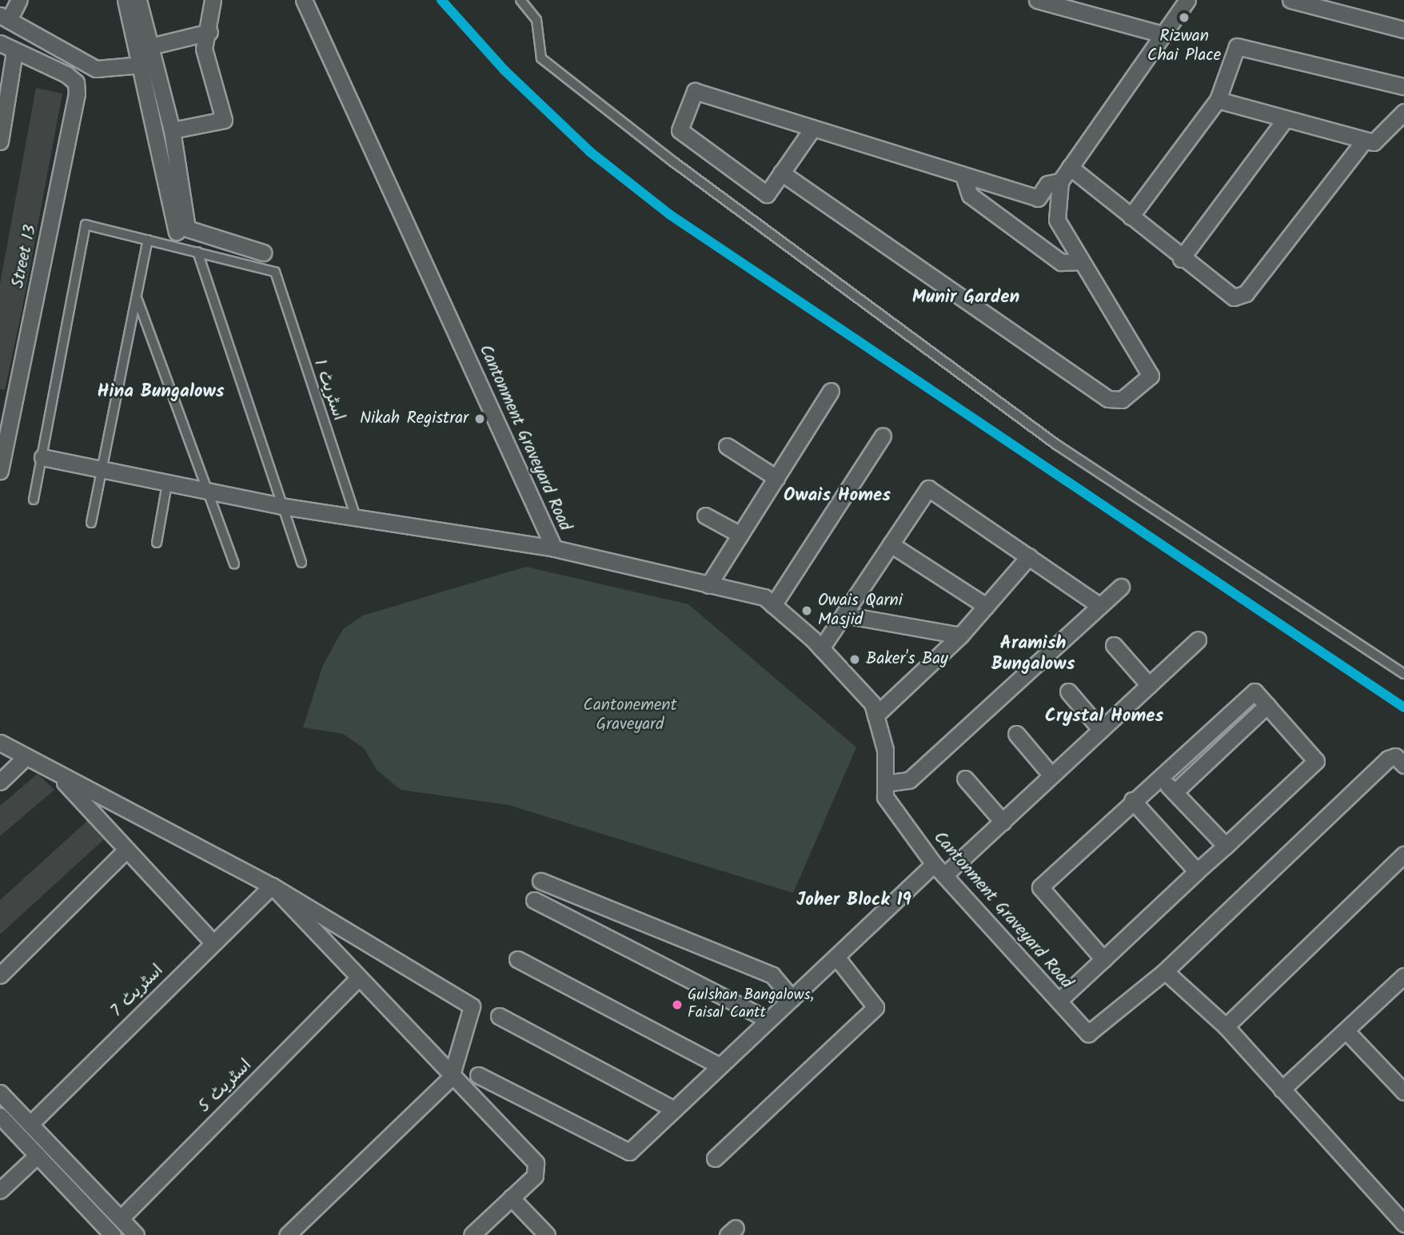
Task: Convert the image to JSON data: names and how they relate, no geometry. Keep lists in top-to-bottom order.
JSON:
{
  "streets": {
    "street": [
      "Street 13",
      "Cantonment Graveyard Road",
      "اسٹریٹ 7",
      "اسٹریٹ 5"
    ],
    "lane": ["اسٹریٹ 1"]
  },
  "districts": [
    "Munir Garden",
    "Hina Bungalows",
    "Owais Homes",
    "Aramish Bungalows",
    "Crystal Homes",
    "Joher Block 19"
  ],
  "parks": ["Cantonement Graveyard"],
  "places": [
    "Rizwan Chai Place",
    "Nikah Registrar",
    "Owais Qarni Masjid",
    "Baker's Bay",
    "Gulshan Bangalows, Faisal Cantt"
  ]
}
